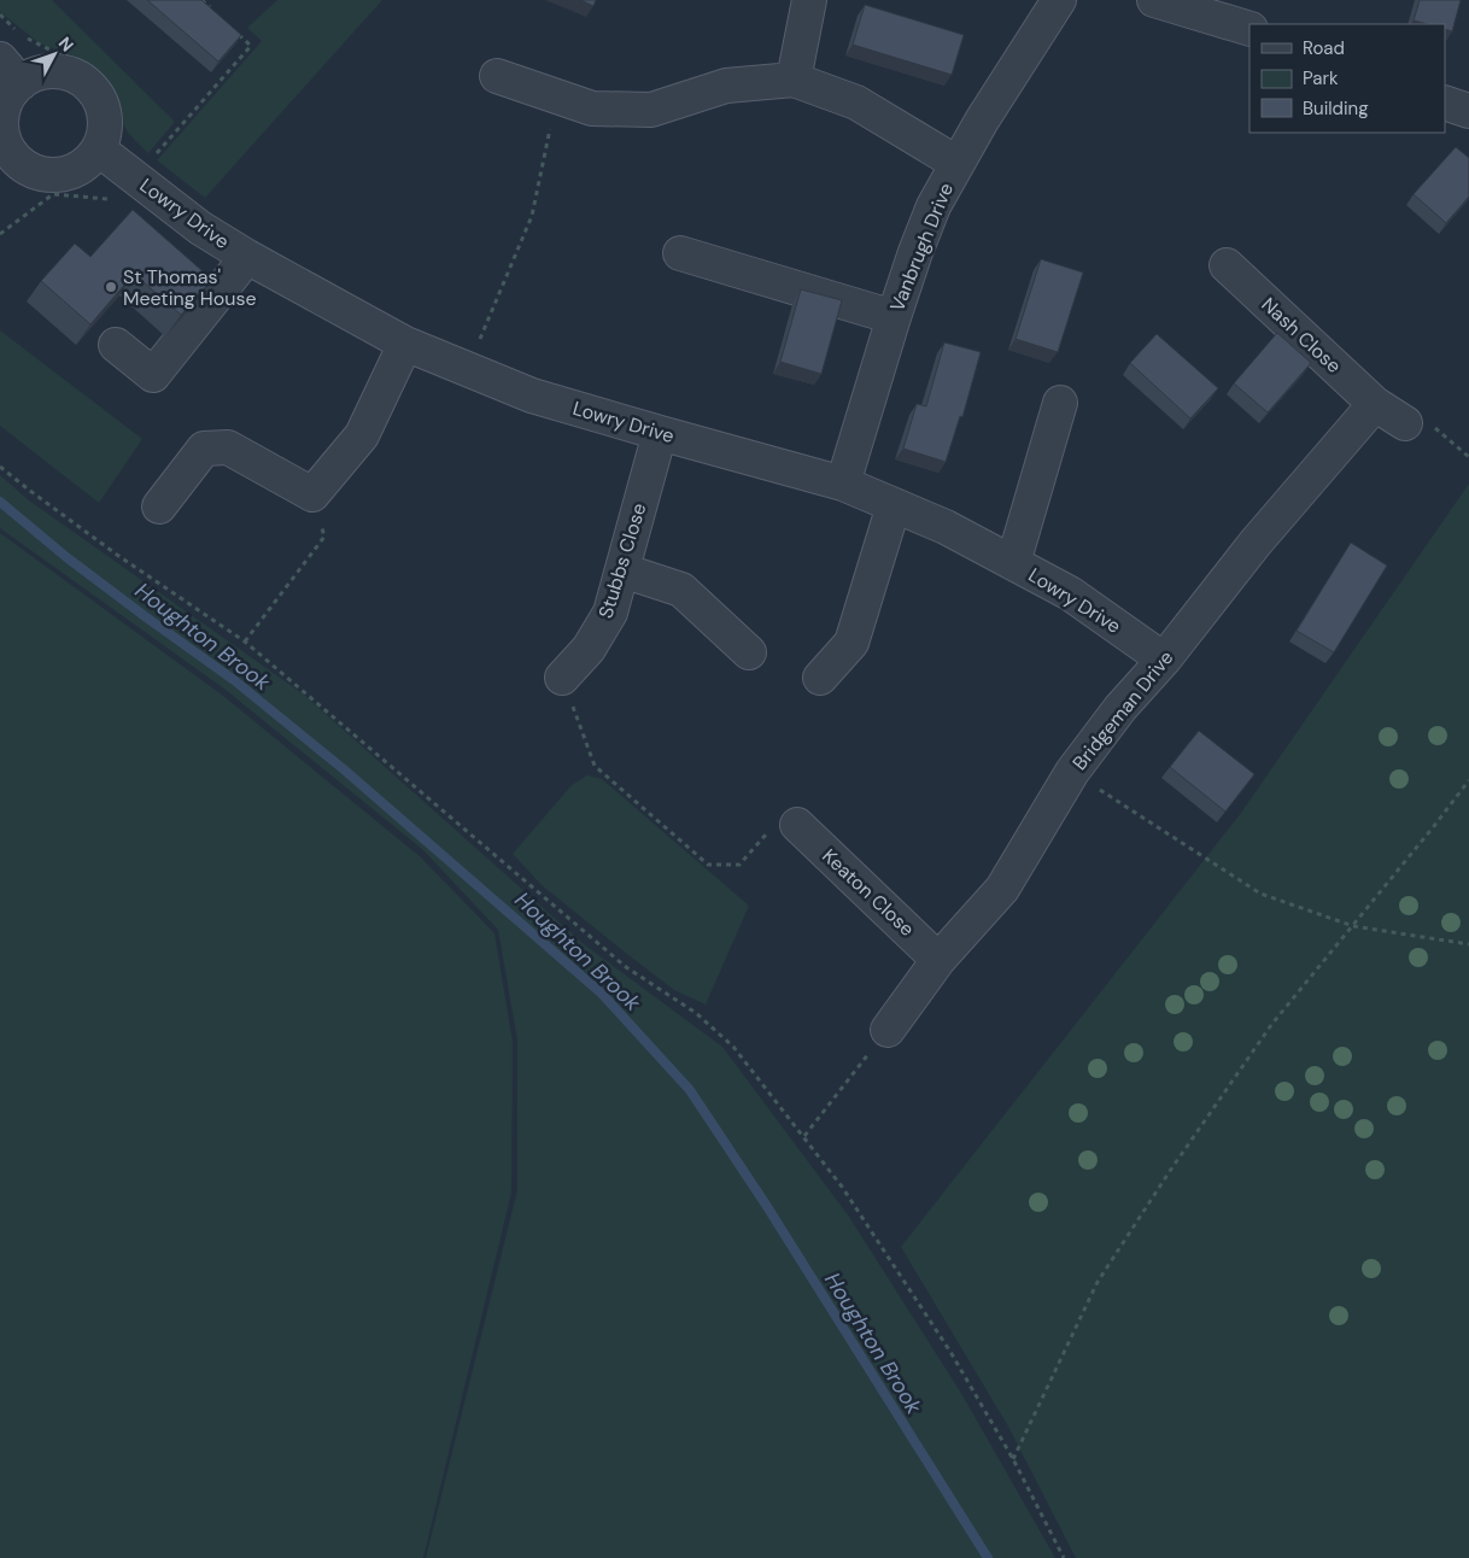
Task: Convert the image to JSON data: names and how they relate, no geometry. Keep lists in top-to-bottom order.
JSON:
{
  "streets": {
    "street": [
      "Lowry Drive",
      "Vanbrugh Drive",
      "Nash Close",
      "Stubbs Close",
      "Bridgeman Drive",
      "Keaton Close"
    ]
  },
  "crossings": [
    ["Lowry Drive", "Vanbrugh Drive"],
    ["Lowry Drive", "Stubbs Close"],
    ["Lowry Drive", "Bridgeman Drive"],
    ["Nash Close", "Bridgeman Drive"],
    ["Bridgeman Drive", "Keaton Close"]
  ],
  "water": ["Houghton Brook"],
  "places": ["St Thomas' Meeting House"],
  "legend": ["Road", "Park", "Building"],
  "north": "top right"
}
